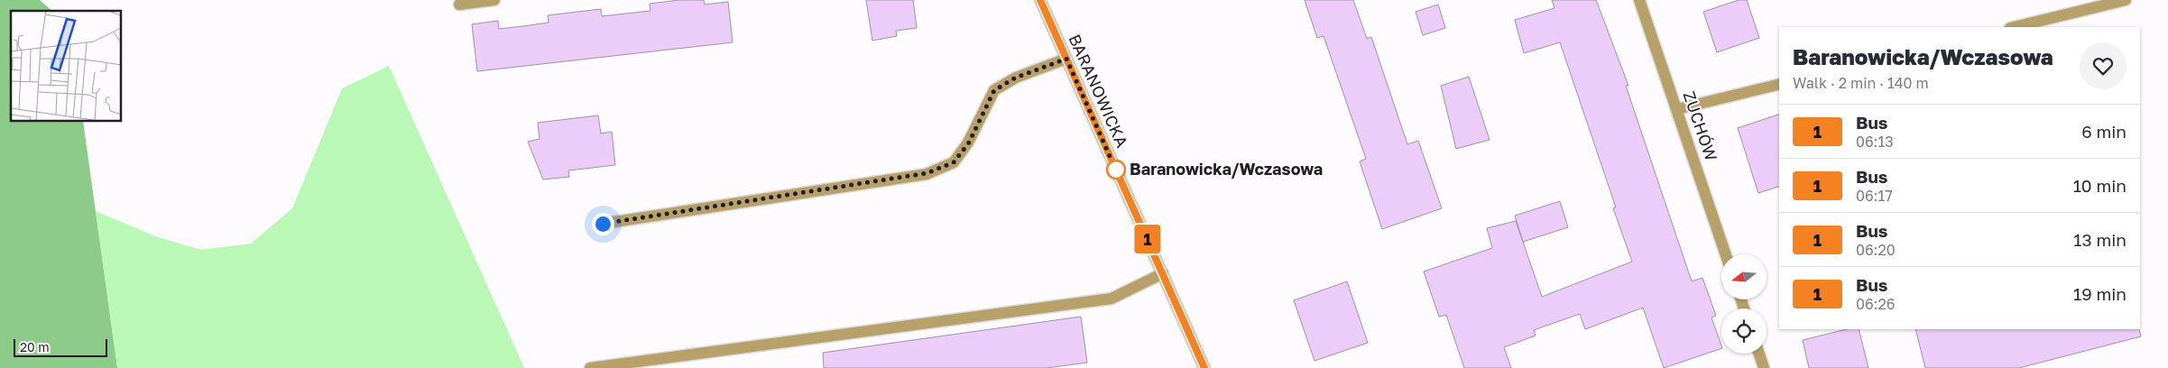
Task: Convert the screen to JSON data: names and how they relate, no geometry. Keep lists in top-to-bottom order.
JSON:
{
  "streets": {
    "street": ["BARANOWICKA", "ZUCHÓW"]
  },
  "places": ["Baranowicka/Wczasowa"],
  "lines": ["bus line 1"],
  "scale_bar": "20 m",
  "north": "left",
  "page": {
    "on_map": "1",
    "heading": ["Baranowicka/Wczasowa", "Walk · 2 min · 140 m"],
    "list": [
      {
        "mark": "1",
        "name": "Bus",
        "note": "06:13",
        "value": "6 min"
      },
      {
        "mark": "1",
        "name": "Bus",
        "note": "06:17",
        "value": "10 min"
      },
      {
        "mark": "1",
        "name": "Bus",
        "note": "06:20",
        "value": "13 min"
      },
      {
        "mark": "1",
        "name": "Bus",
        "note": "06:26",
        "value": "19 min"
      }
    ],
    "scale": "20 m"
  }
}
